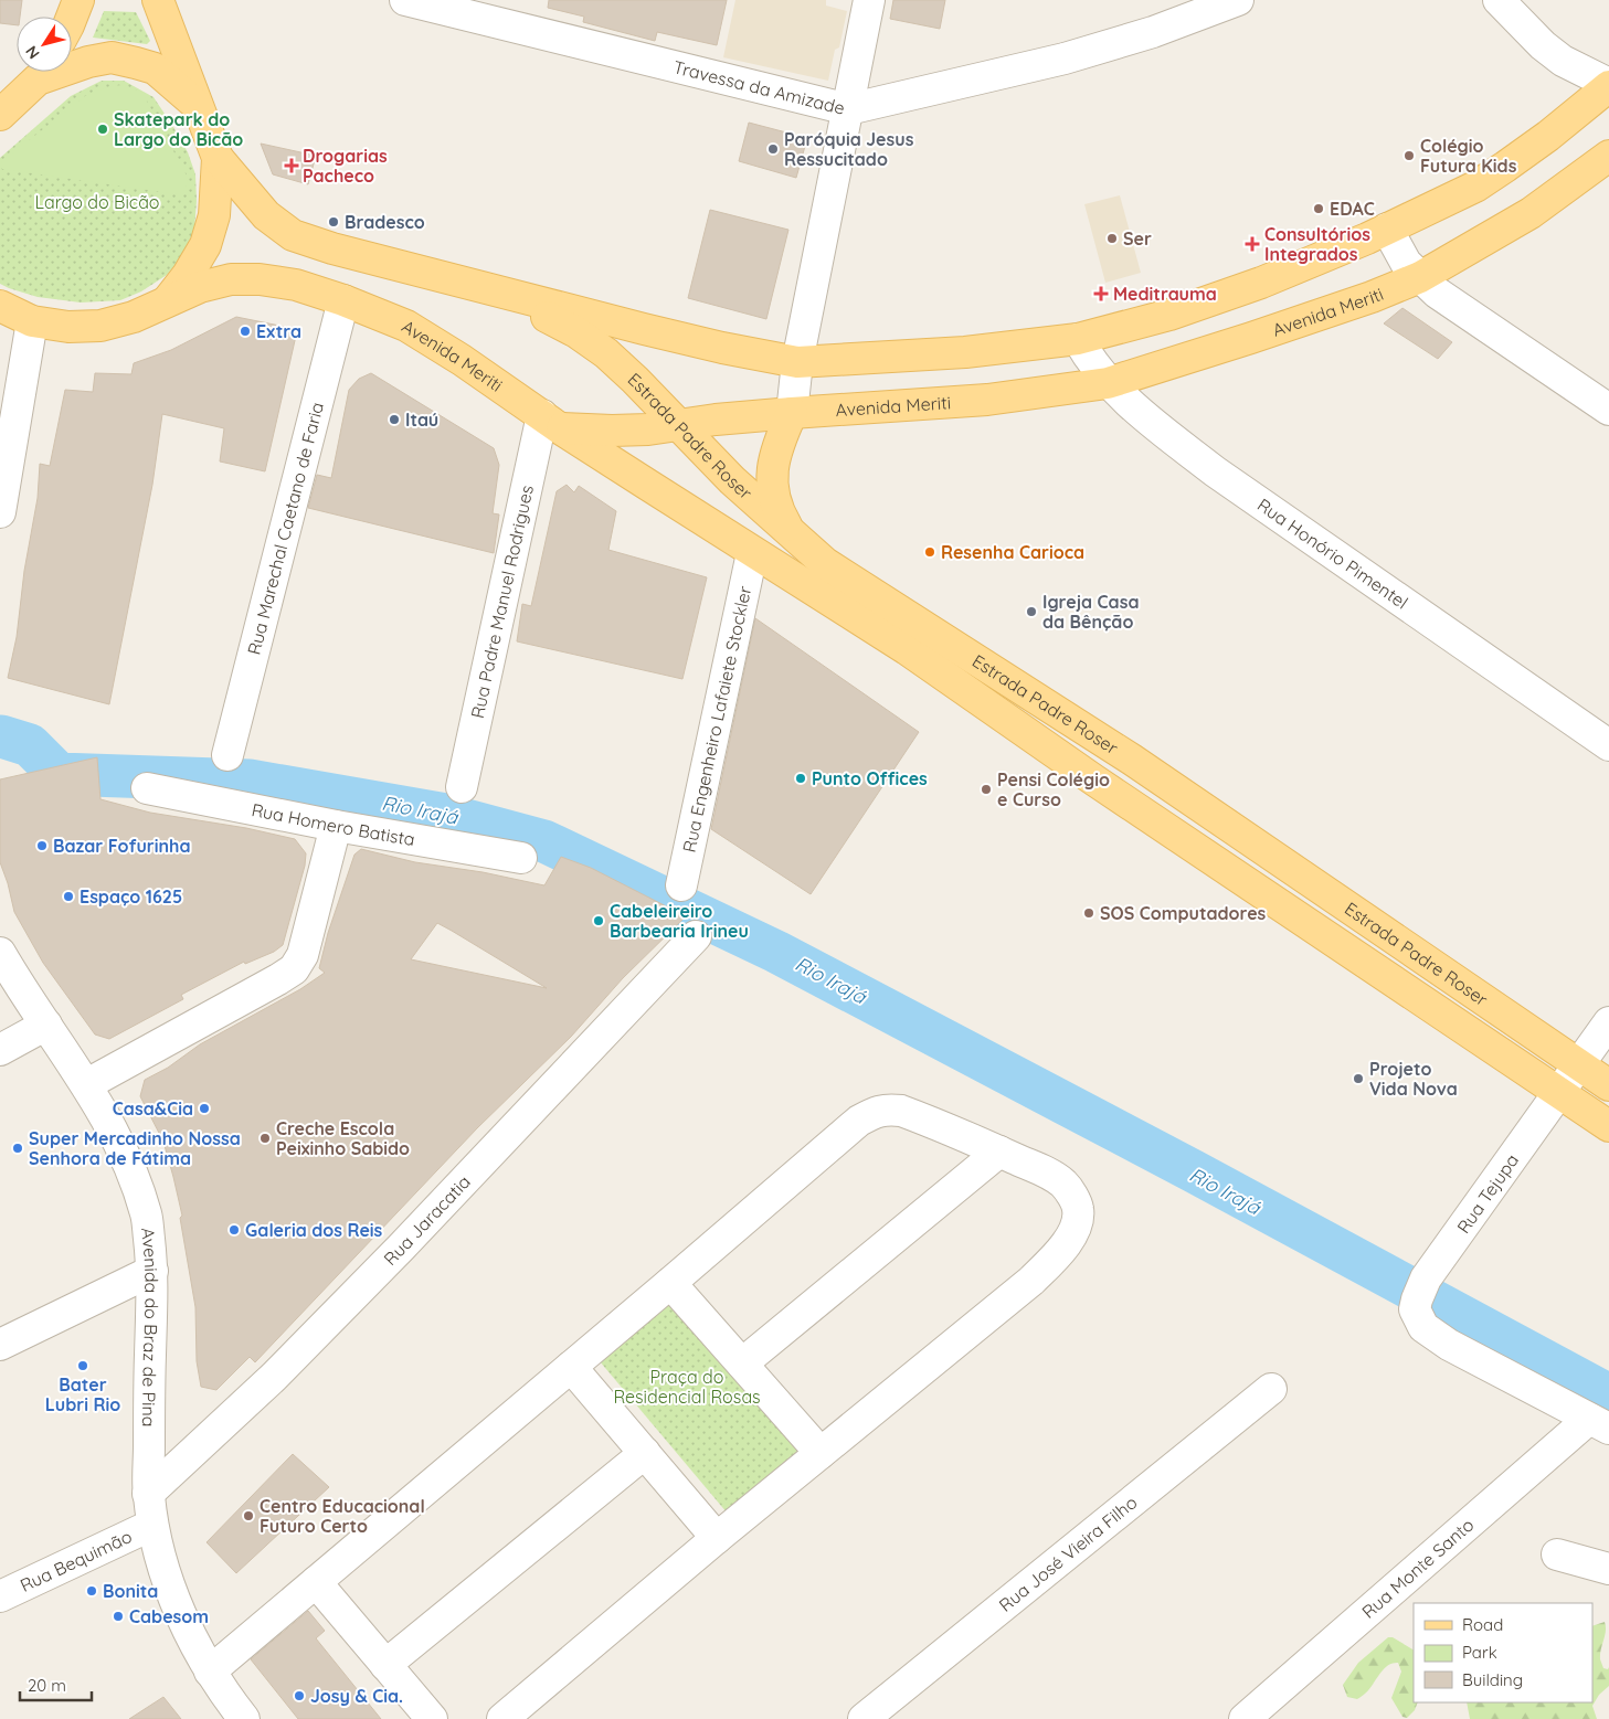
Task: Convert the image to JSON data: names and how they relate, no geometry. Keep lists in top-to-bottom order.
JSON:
{
  "streets": {
    "main road": ["Avenida Meriti", "Estrada Padre Roser"],
    "street": [
      "Travessa da Amizade",
      "Rua Marechal Caetano de Faria",
      "Rua Honório Pimentel",
      "Rua Padre Manuel Rodrigues",
      "Rua Engenheiro Lafaiete Stockler",
      "Rua Homero Batista",
      "Rua Tejupa",
      "Rua Jaracatia",
      "Avenida do Braz de Pina",
      "Rua José Vieira Filho",
      "Rua Bequimão",
      "Rua Monte Santo"
    ]
  },
  "crossings": [
    ["Avenida Meriti", "Estrada Padre Roser"],
    ["Avenida Meriti", "Rua Marechal Caetano de Faria"],
    ["Avenida Meriti", "Rua Honório Pimentel"],
    ["Avenida Meriti", "Rua Padre Manuel Rodrigues"],
    ["Estrada Padre Roser", "Rua Padre Manuel Rodrigues"],
    ["Estrada Padre Roser", "Rua Engenheiro Lafaiete Stockler"],
    ["Estrada Padre Roser", "Rua Tejupa"],
    ["Rua Tejupa", "Rua Monte Santo"],
    ["Rua Jaracatia", "Avenida do Braz de Pina"],
    ["Avenida do Braz de Pina", "Rua Bequimão"]
  ],
  "water": ["Rio Irajá"],
  "parks": ["Largo do Bicão", "Praça do Residencial Rosas"],
  "places": {
    "other": [
      "Skatepark do Largo do Bicão",
      "Paróquia Jesus Ressucitado",
      "Colégio Futura Kids",
      "EDAC",
      "Bradesco",
      "Ser",
      "Extra",
      "Itaú",
      "Resenha Carioca",
      "Igreja Casa da Bênção",
      "Punto Offices",
      "Pensi Colégio e Curso",
      "Bazar Fofurinha",
      "Espaço 1625",
      "SOS Computadores",
      "Cabeleireiro Barbearia Irineu",
      "Projeto Vida Nova",
      "Casa&Cia",
      "Creche Escola Peixinho Sabido",
      "Super Mercadinho Nossa Senhora de Fátima",
      "Galeria dos Reis",
      "Bater Lubri Rio",
      "Centro Educacional Futuro Certo",
      "Bonita",
      "Cabesom",
      "Josy & Cia."
    ],
    "health": ["Drogarias Pacheco", "Consultórios Integrados", "Meditrauma"]
  },
  "legend": ["Road", "Park", "Building"],
  "scale_bar": "20 m",
  "north": "bottom left"
}
